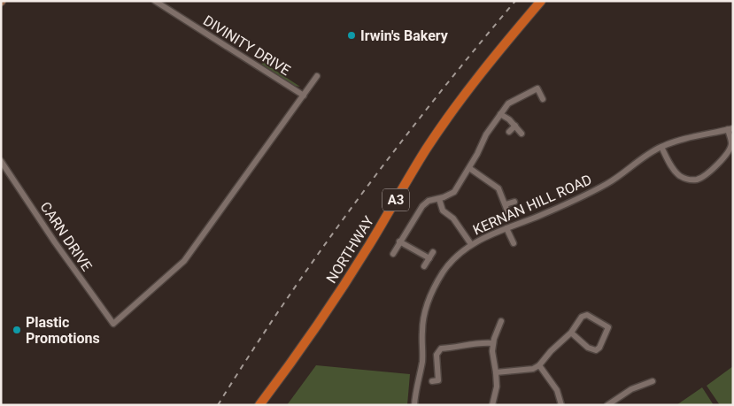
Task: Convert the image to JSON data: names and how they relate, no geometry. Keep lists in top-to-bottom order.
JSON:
{
  "streets": {
    "highway": ["A3", "NORTHWAY"],
    "street": ["DIVINITY DRIVE", "KERNAN HILL ROAD", "CARN DRIVE"]
  },
  "crossings": [
    ["DIVINITY DRIVE", "CARN DRIVE"]
  ],
  "places": ["Irwin's Bakery", "Plastic Promotions"]
}
